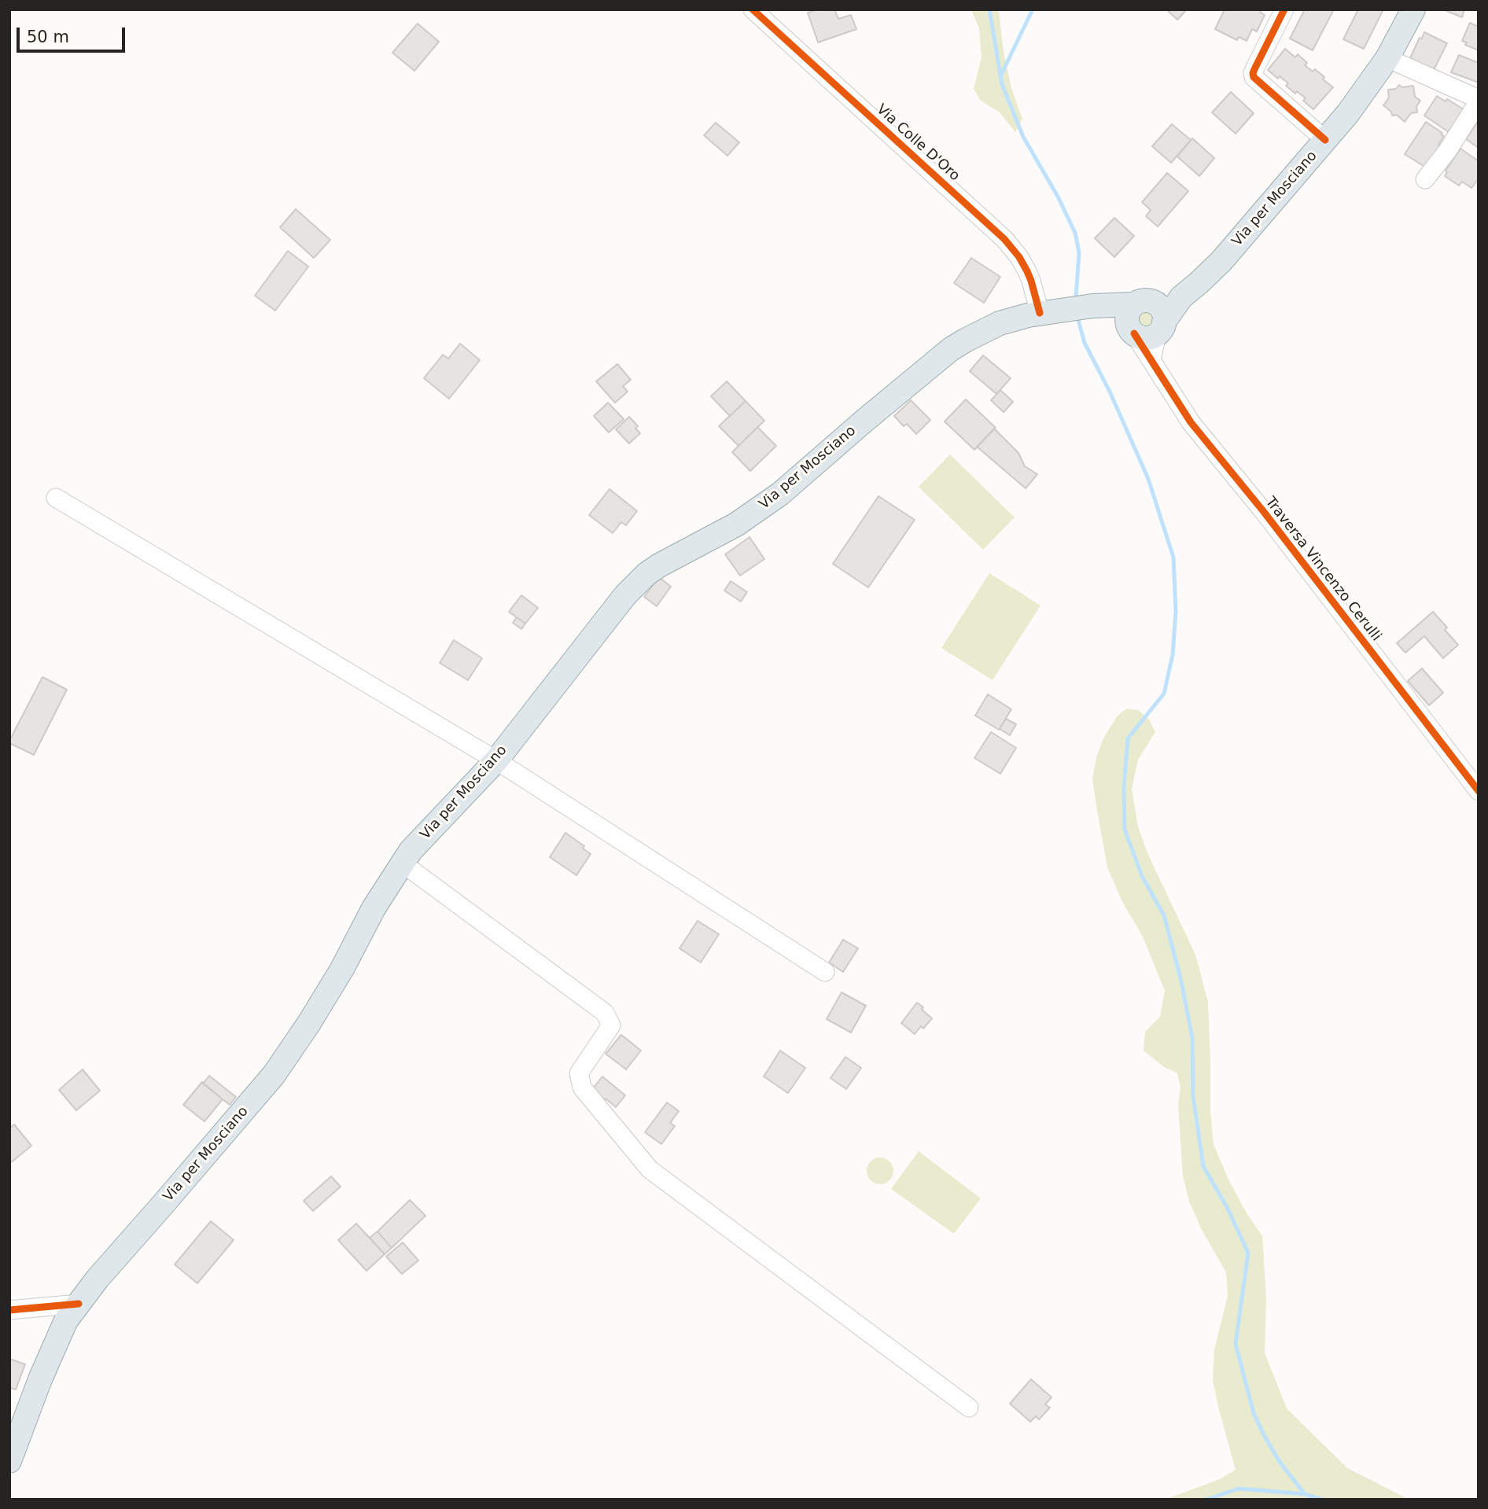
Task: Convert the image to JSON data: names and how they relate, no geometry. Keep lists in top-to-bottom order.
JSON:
{
  "streets": {
    "main road": ["Via per Mosciano"],
    "street": ["Via Colle D'Oro", "Traversa Vincenzo Cerulli"]
  },
  "crossings": [
    ["Via Colle D'Oro", "Via per Mosciano"]
  ],
  "scale_bar": "50 m"
}
